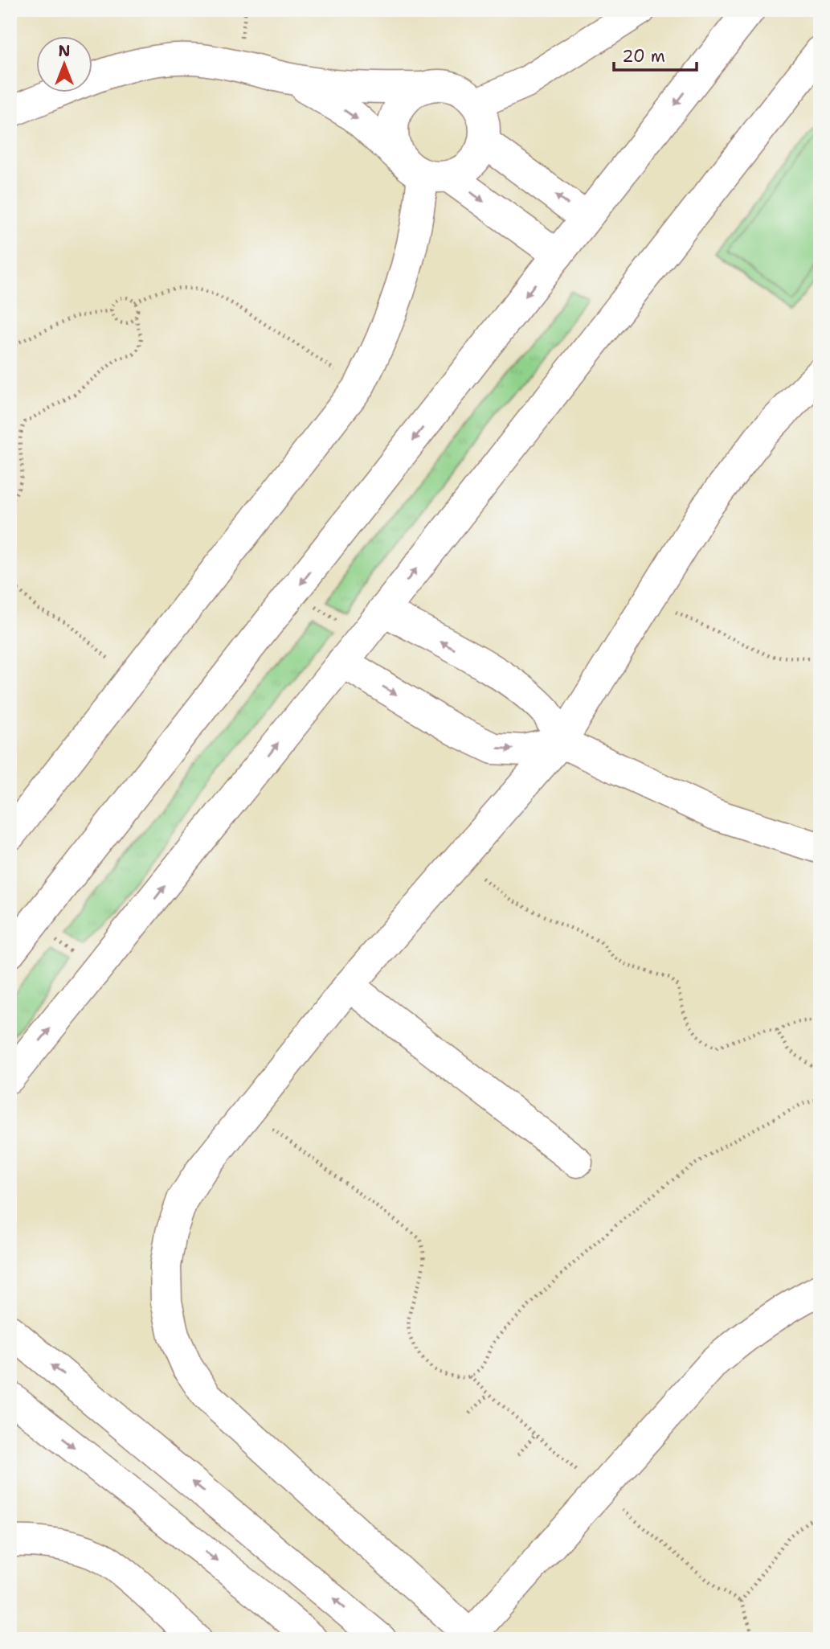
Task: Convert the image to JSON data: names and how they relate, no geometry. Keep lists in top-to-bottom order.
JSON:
{
  "scale_bar": "20 m",
  "north": "top"
}
